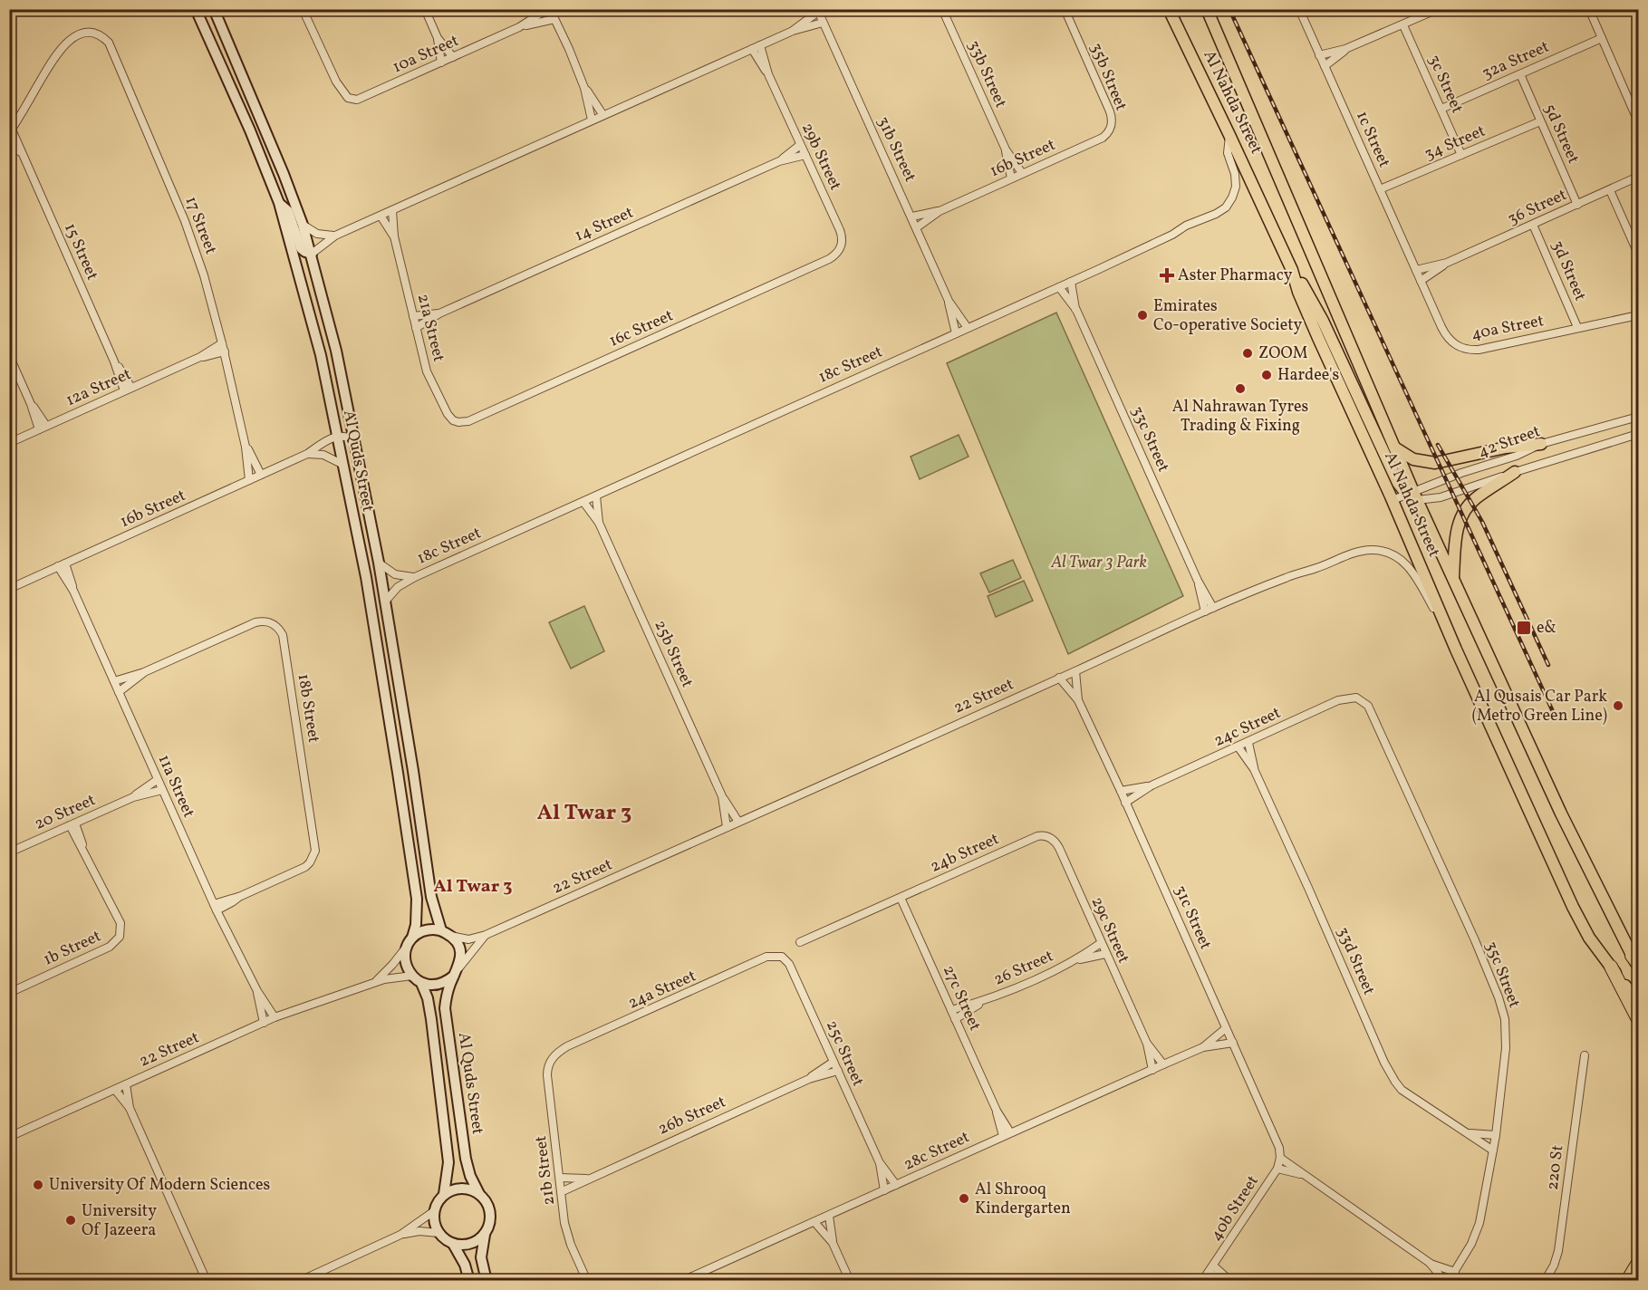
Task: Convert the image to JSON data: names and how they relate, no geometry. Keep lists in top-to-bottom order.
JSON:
{
  "streets": {
    "main road": ["Al Nahda Street", "Al Quds Street"],
    "street": [
      "10a Street",
      "32a Street",
      "33b Street",
      "35b Street",
      "3c Street",
      "5d Street",
      "1c Street",
      "34 Street",
      "31b Street",
      "29b Street",
      "16b Street",
      "36 Street",
      "14 Street",
      "17 Street",
      "15 Street",
      "3d Street",
      "21a Street",
      "40a Street",
      "16c Street",
      "18c Street",
      "12a Street",
      "33c Street",
      "42 Street",
      "25b Street",
      "22 Street",
      "18b Street",
      "24c Street",
      "11a Street",
      "20 Street",
      "24b Street",
      "31c Street",
      "29c Street",
      "1b Street",
      "33d Street",
      "26 Street",
      "35c Street",
      "24a Street",
      "27c Street",
      "25c Street",
      "26b Street",
      "28c Street",
      "220 St",
      "21b Street",
      "40b Street"
    ]
  },
  "crossings": [
    ["32a Street", "3c Street"],
    ["32a Street", "5d Street"],
    ["33b Street", "16b Street"],
    ["35b Street", "16b Street"],
    ["3c Street", "34 Street"],
    ["Al Nahda Street", "18c Street"],
    ["Al Nahda Street", "42 Street"],
    ["Al Nahda Street", "22 Street"],
    ["5d Street", "34 Street"],
    ["5d Street", "36 Street"],
    ["1c Street", "34 Street"],
    ["1c Street", "36 Street"],
    ["1c Street", "40a Street"],
    ["31b Street", "16b Street"],
    ["31b Street", "18c Street"],
    ["29b Street", "14 Street"],
    ["29b Street", "16c Street"],
    ["16b Street", "17 Street"],
    ["16b Street", "Al Quds Street"],
    ["16b Street", "11a Street"],
    ["36 Street", "3d Street"],
    ["36 Street", "40a Street"],
    ["14 Street", "21a Street"],
    ["17 Street", "15 Street"],
    ["17 Street", "12a Street"],
    ["15 Street", "12a Street"],
    ["3d Street", "40a Street"],
    ["21a Street", "16c Street"],
    ["18c Street", "33c Street"],
    ["18c Street", "Al Quds Street"],
    ["18c Street", "25b Street"],
    ["33c Street", "22 Street"],
    ["Al Quds Street", "22 Street"],
    ["25b Street", "22 Street"],
    ["22 Street", "11a Street"],
    ["22 Street", "31c Street"],
    ["18b Street", "11a Street"],
    ["24c Street", "31c Street"],
    ["24c Street", "33d Street"],
    ["24c Street", "35c Street"],
    ["11a Street", "20 Street"],
    ["20 Street", "1b Street"],
    ["24b Street", "29c Street"],
    ["24b Street", "27c Street"],
    ["31c Street", "28c Street"],
    ["31c Street", "40b Street"],
    ["29c Street", "26 Street"],
    ["29c Street", "28c Street"],
    ["33d Street", "35c Street"],
    ["26 Street", "27c Street"],
    ["24a Street", "25c Street"],
    ["24a Street", "21b Street"],
    ["27c Street", "28c Street"],
    ["25c Street", "26b Street"],
    ["25c Street", "28c Street"],
    ["26b Street", "21b Street"]
  ],
  "districts": ["Al Twar 3", "Al Twar 3"],
  "parks": ["Al Twar 3 Park"],
  "places": {
    "health": ["Aster Pharmacy"],
    "other": [
      "Emirates Co-operative Society",
      "ZOOM",
      "Hardee's",
      "Al Nahrawan Tyres Trading & Fixing",
      "Al Qusais Car Park (Metro Green Line)",
      "University Of Modern Sciences",
      "Al Shrooq Kindergarten",
      "University Of Jazeera"
    ],
    "transit": ["e&"]
  }
}
